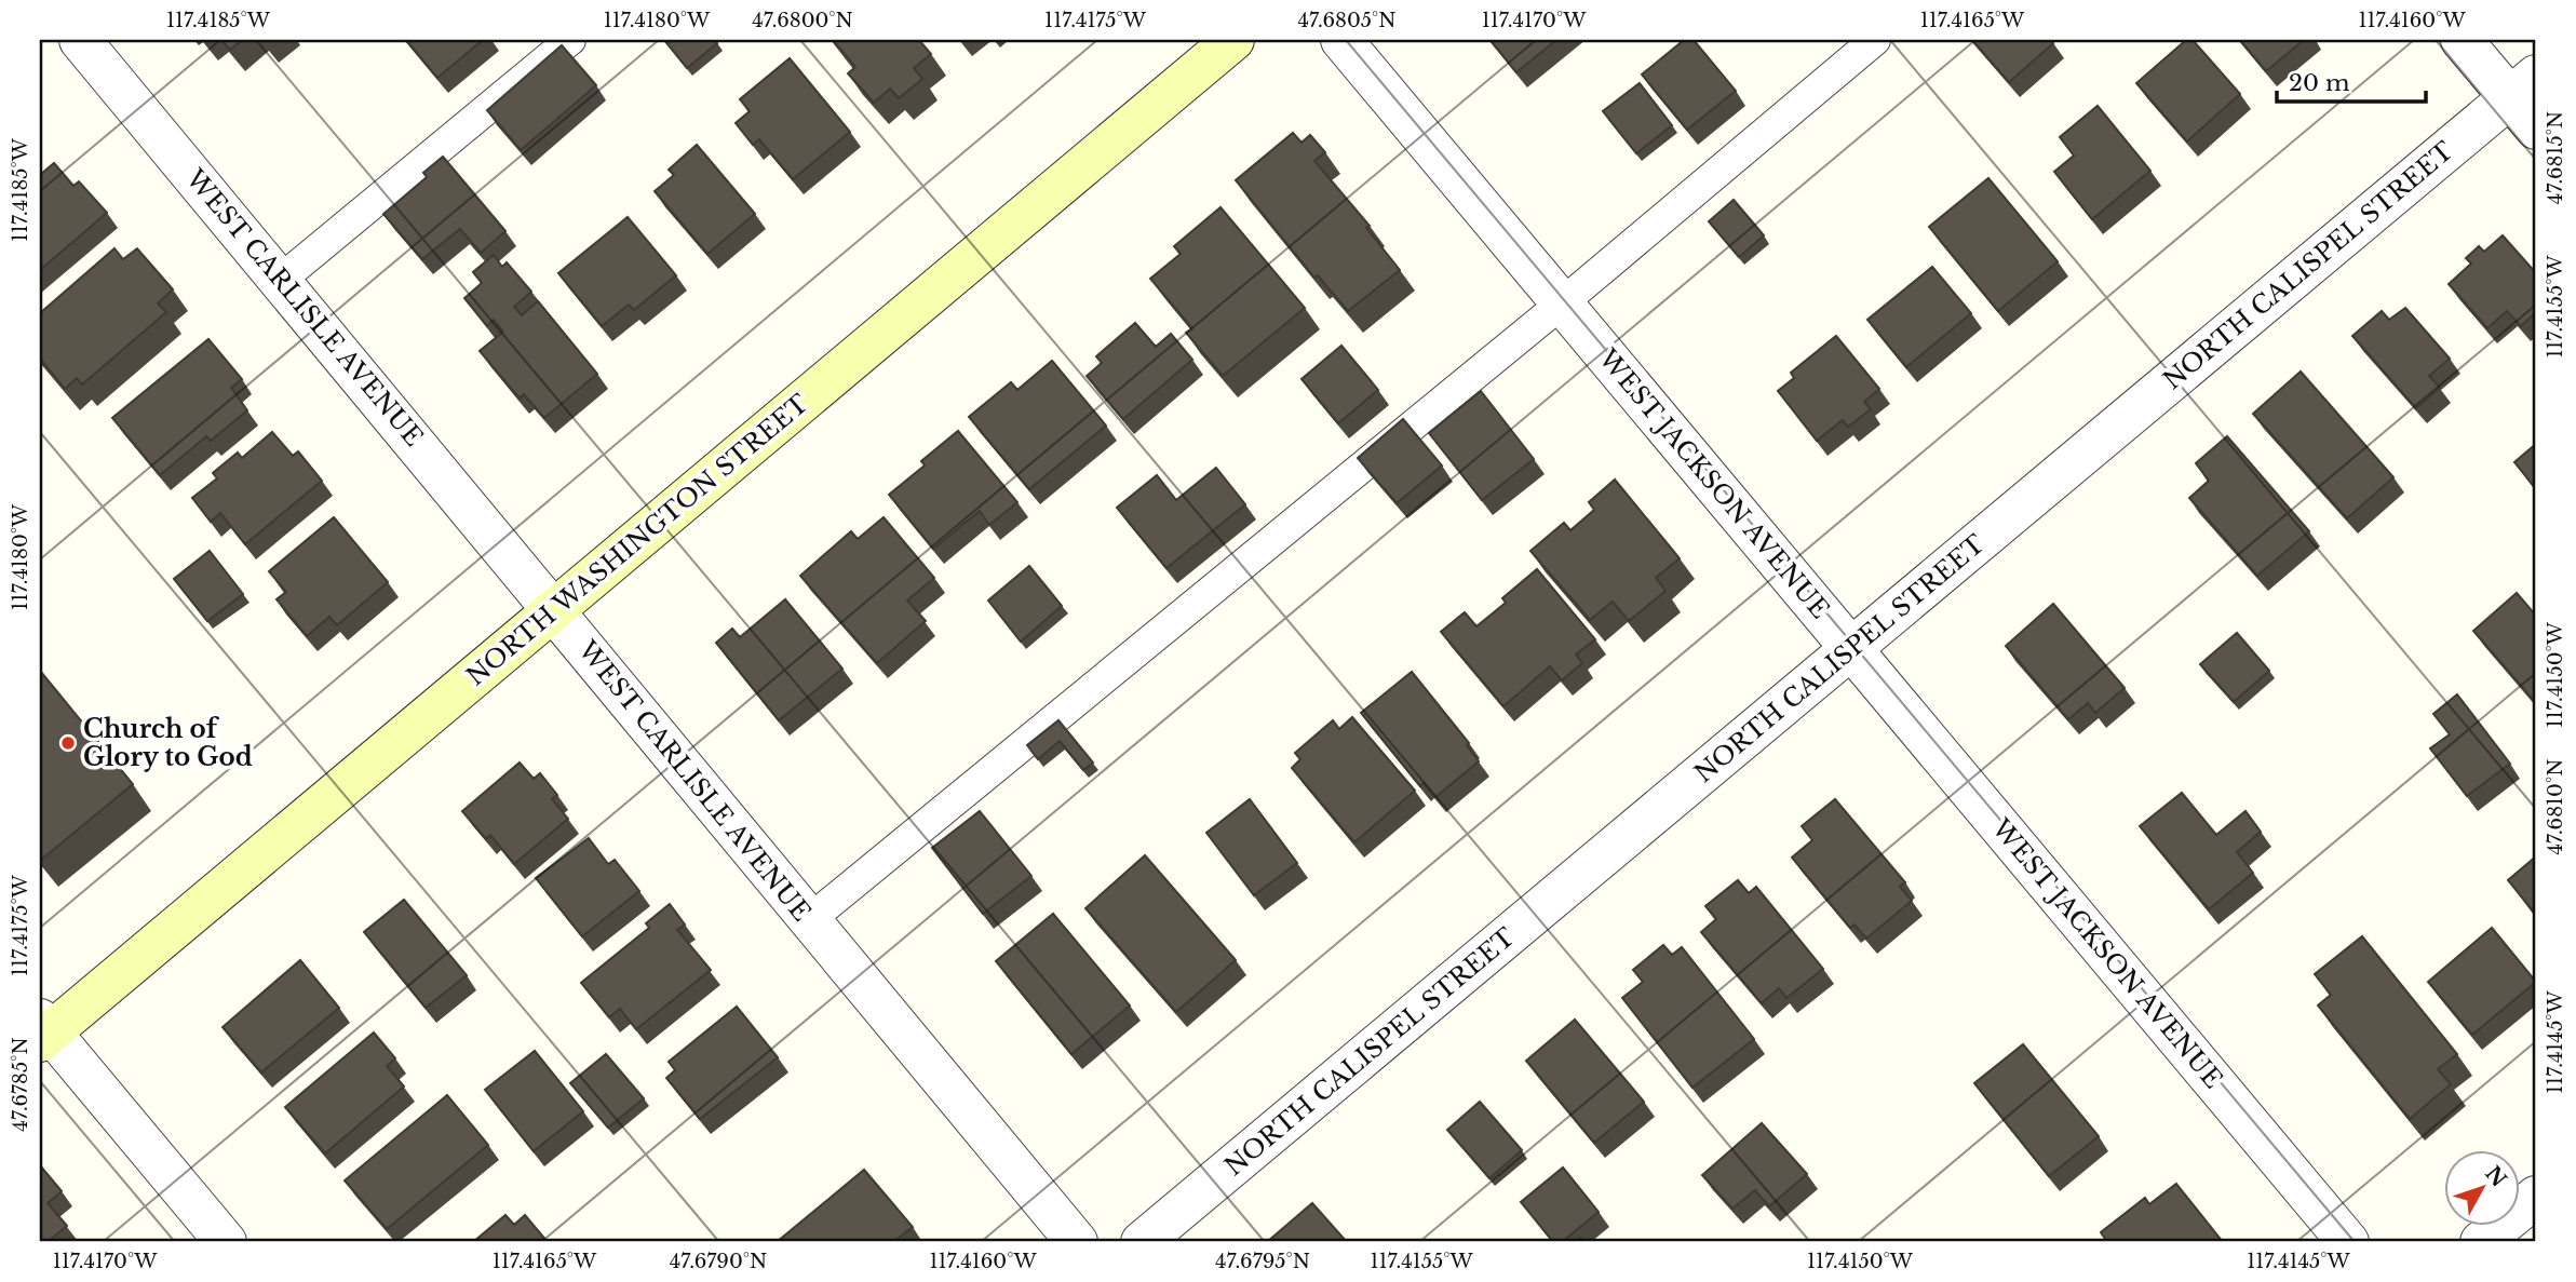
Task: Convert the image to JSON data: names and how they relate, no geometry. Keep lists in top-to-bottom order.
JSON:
{
  "streets": {
    "main road": ["NORTH WASHINGTON STREET"],
    "street": ["NORTH CALISPEL STREET", "WEST CARLISLE AVENUE", "WEST JACKSON AVENUE"]
  },
  "crossings": [
    ["NORTH CALISPEL STREET", "WEST JACKSON AVENUE"],
    ["WEST CARLISLE AVENUE", "NORTH WASHINGTON STREET"]
  ],
  "places": ["Church of Glory to God"],
  "scale_bar": "20 m",
  "north": "top right",
  "coordinates": [
    "117.4185°W",
    "117.4180°W",
    "47.6800°N",
    "117.4175°W",
    "47.6805°N",
    "117.4170°W",
    "117.4165°W",
    "117.4160°W",
    "47.6815°N",
    "117.4155°W",
    "117.4150°W",
    "47.6810°N",
    "117.4145°W",
    "47.6785°N",
    "47.6790°N",
    "47.6795°N"
  ]
}
